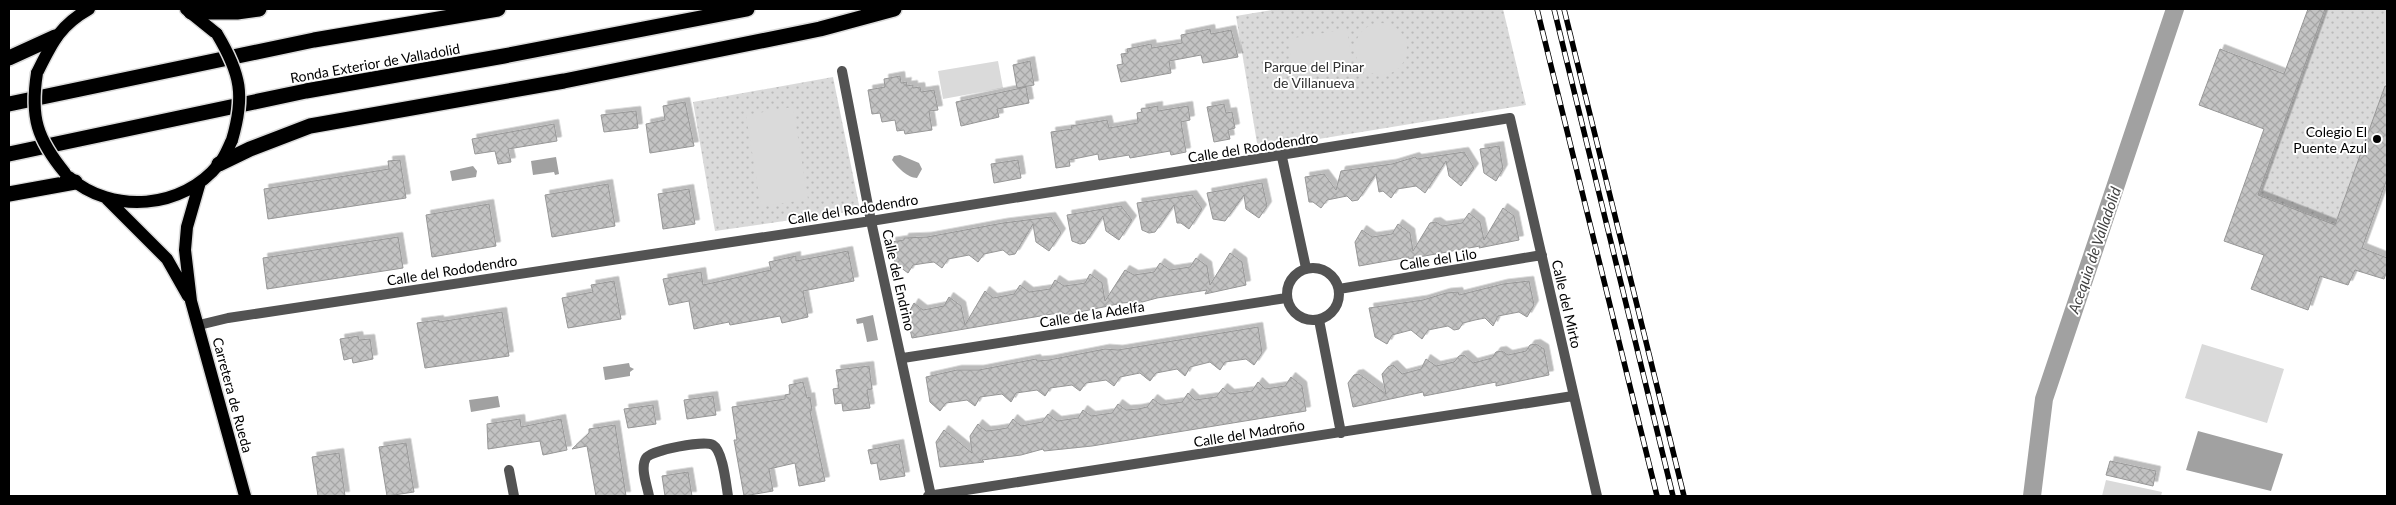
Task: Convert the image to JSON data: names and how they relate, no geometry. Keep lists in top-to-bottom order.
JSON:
{
  "streets": {
    "highway": ["Ronda Exterior de Valladolid"],
    "main road": ["Carretera de Rueda"],
    "street": [
      "Calle del Rododendro",
      "Calle del Lilo",
      "Calle del Endrino",
      "Calle del Mirto",
      "Calle de la Adelfa",
      "Calle del Madroño"
    ]
  },
  "crossings": [
    ["Calle del Rododendro", "Calle del Endrino"],
    ["Calle del Rododendro", "Calle del Mirto"],
    ["Calle del Rododendro", "Carretera de Rueda"],
    ["Calle del Lilo", "Calle del Mirto"],
    ["Calle del Lilo", "Calle de la Adelfa"],
    ["Calle del Endrino", "Calle de la Adelfa"],
    ["Calle del Endrino", "Calle del Madroño"],
    ["Calle del Mirto", "Calle del Madroño"]
  ],
  "water": ["Acequia de Valladolid"],
  "parks": ["Parque del Pinar de Villanueva"],
  "places": ["Colegio El Puente Azul"]
}
